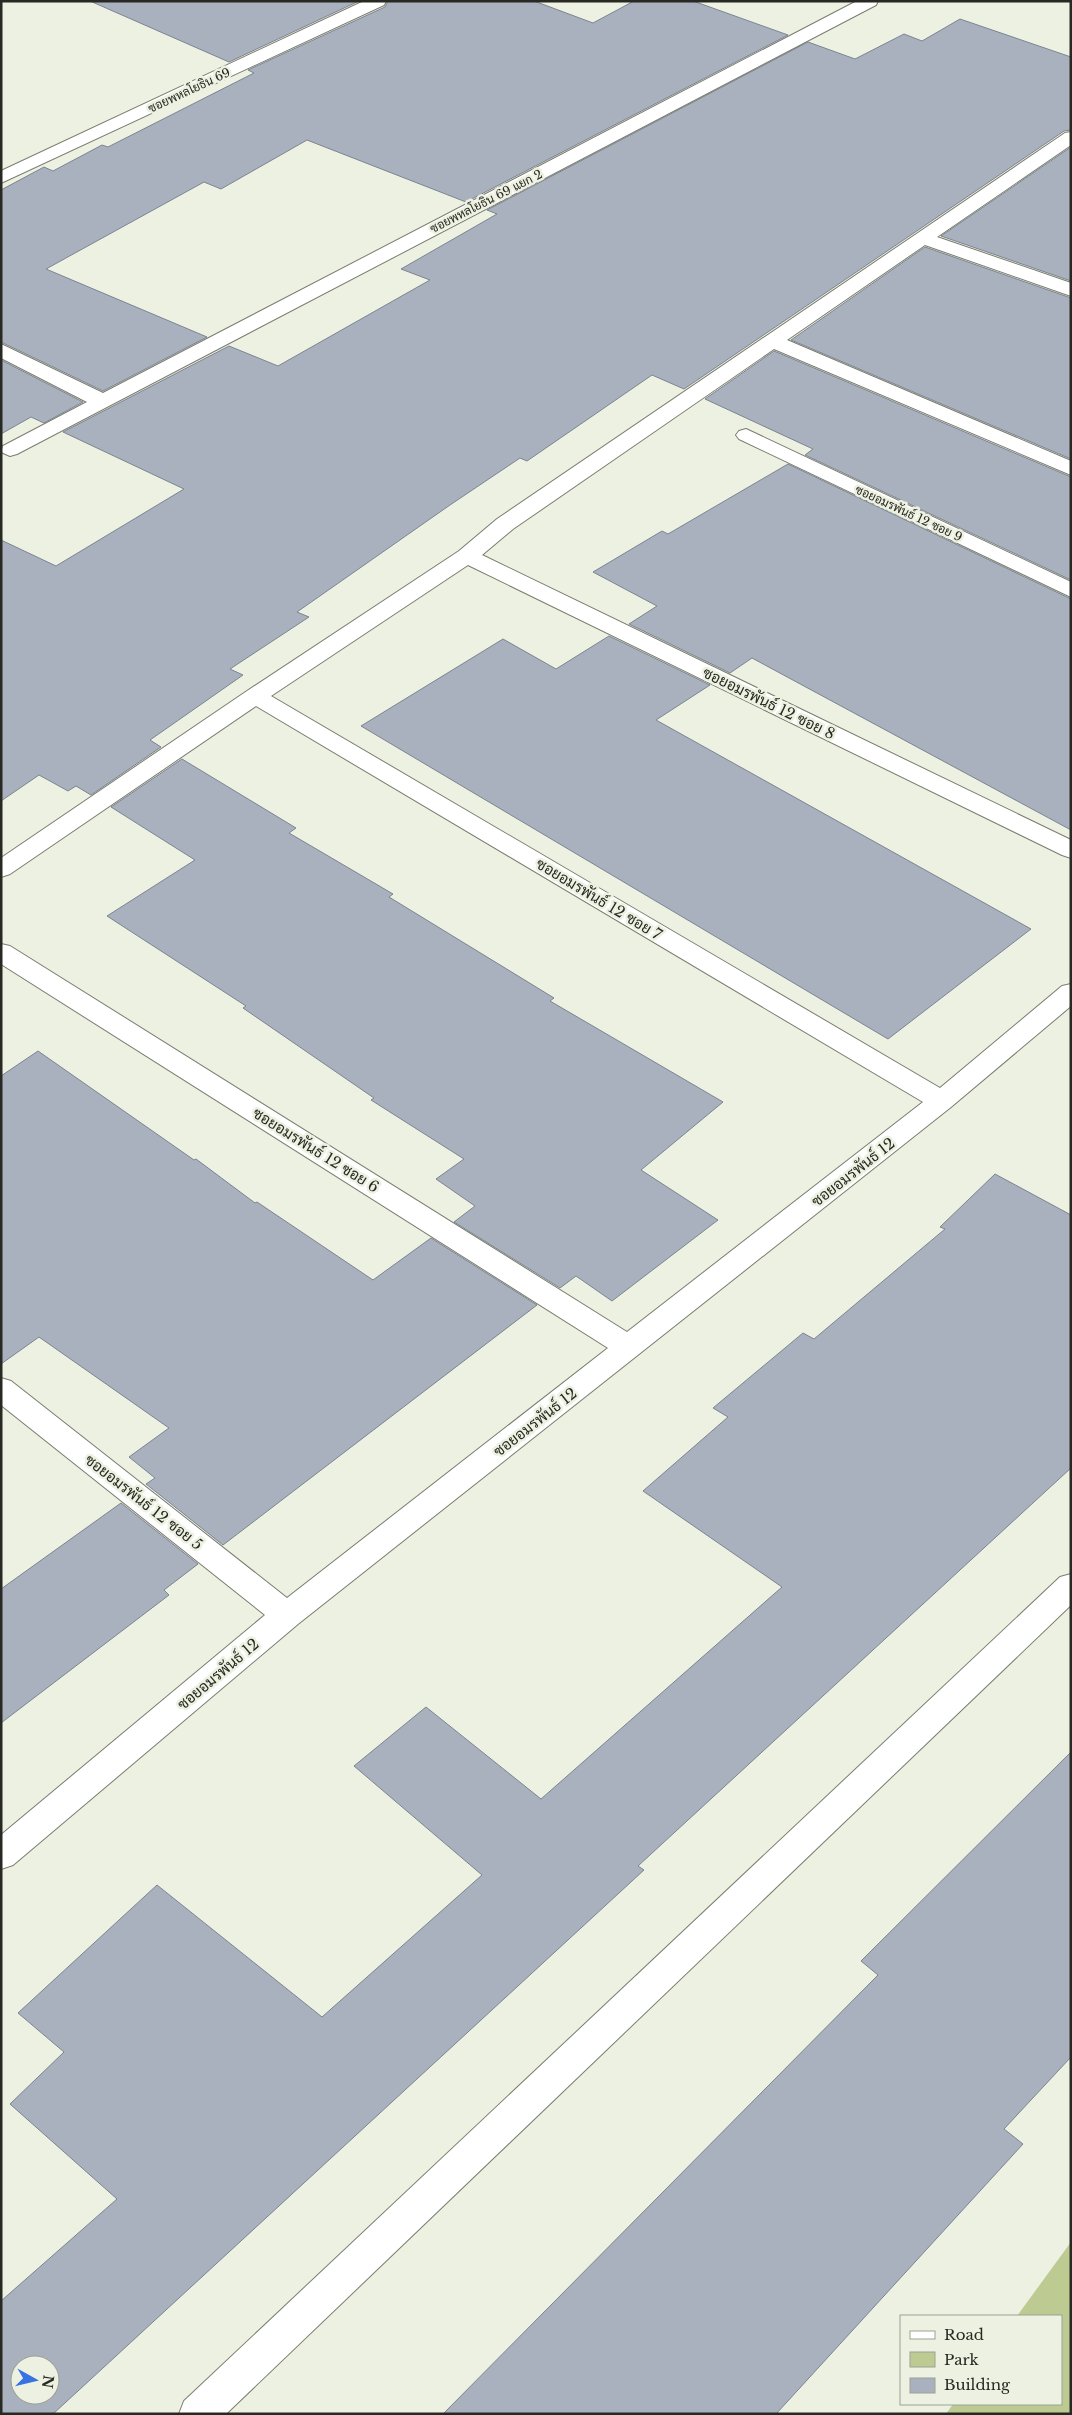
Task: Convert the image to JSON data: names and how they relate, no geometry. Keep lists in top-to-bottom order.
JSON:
{
  "streets": {
    "street": [
      "ซอยพหลโยธิน 69",
      "ซอยพหลโยธิน 69 แยก 2",
      "ซอยอมรพันธ์ 12 ซอย 9",
      "ซอยอมรพันธ์ 12 ซอย 8",
      "ซอยอมรพันธ์ 12 ซอย 7",
      "ซอยอมรพันธ์ 12 ซอย 6",
      "ซอยอมรพันธ์ 12",
      "ซอยอมรพันธ์ 12 ซอย 5"
    ]
  },
  "crossings": [
    ["ซอยอมรพันธ์ 12 ซอย 7", "ซอยอมรพันธ์ 12"],
    ["ซอยอมรพันธ์ 12 ซอย 6", "ซอยอมรพันธ์ 12"],
    ["ซอยอมรพันธ์ 12", "ซอยอมรพันธ์ 12 ซอย 5"]
  ],
  "legend": ["Road", "Park", "Building"],
  "north": "right"
}
